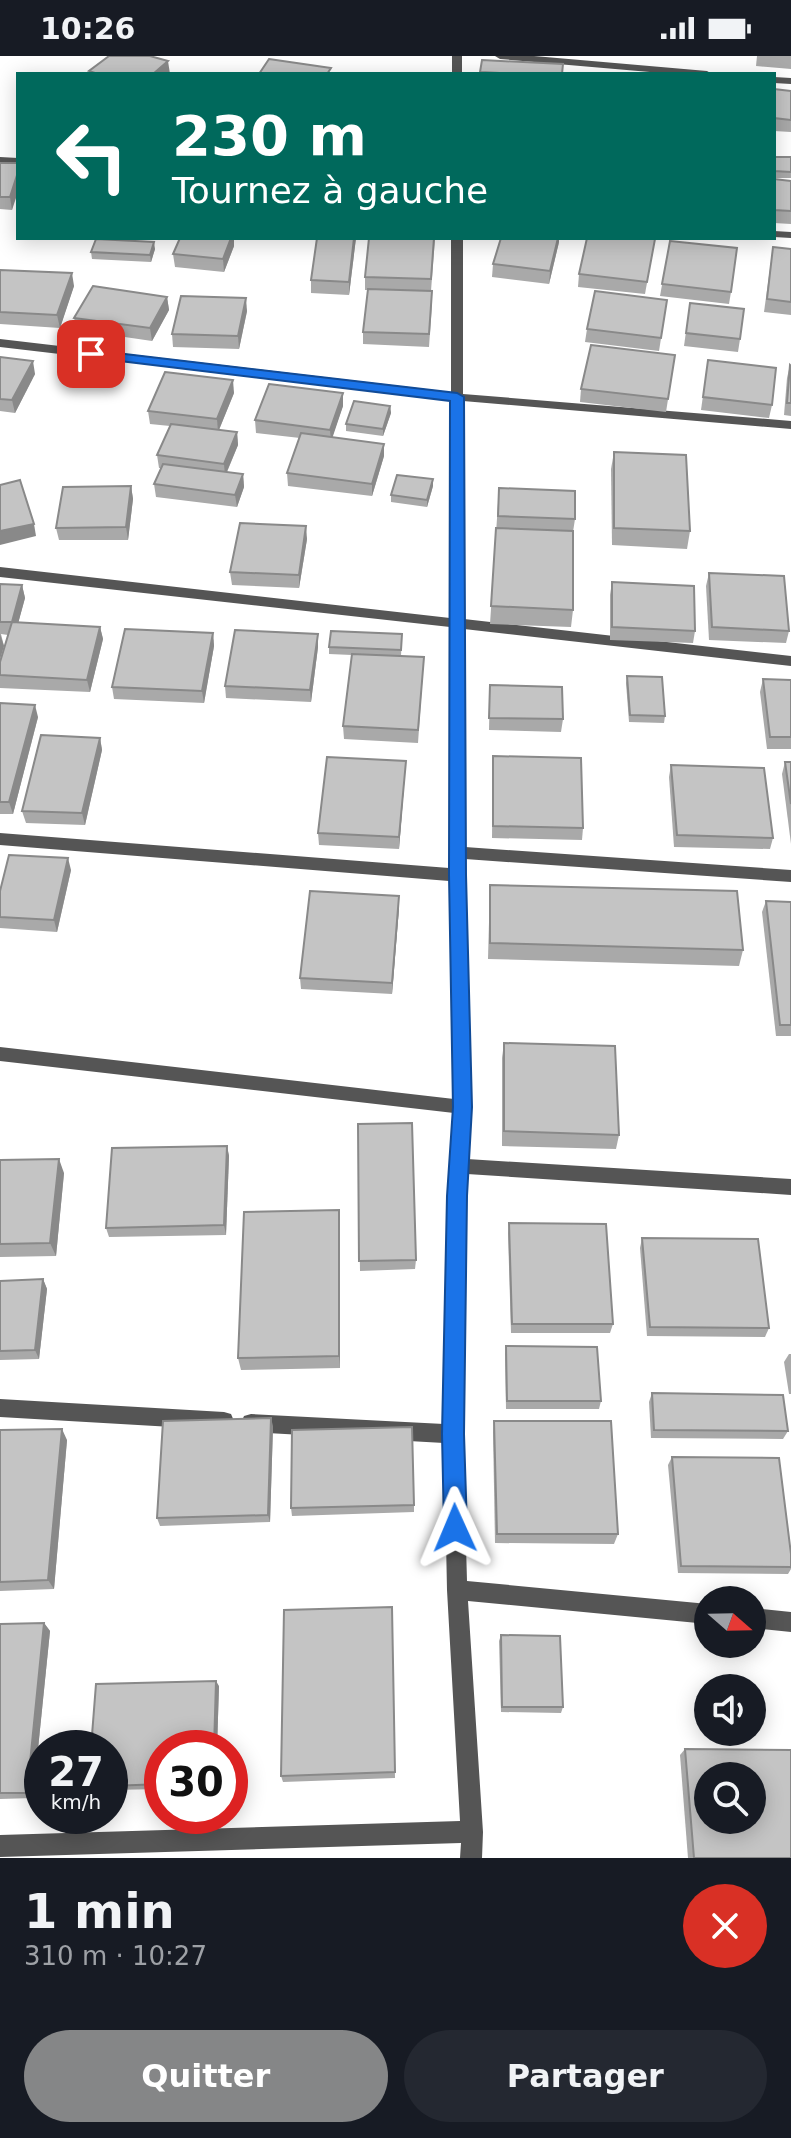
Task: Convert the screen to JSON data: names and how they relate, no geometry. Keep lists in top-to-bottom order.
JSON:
{
  "north": "right",
  "page": {
    "status": "10:26",
    "turn": ["230 m", "Tournez à gauche"],
    "speed": "27 km/h",
    "limit": "30",
    "heading": ["1 min", "310 m · 10:27"],
    "buttons": ["Quitter", "Partager"]
  }
}
